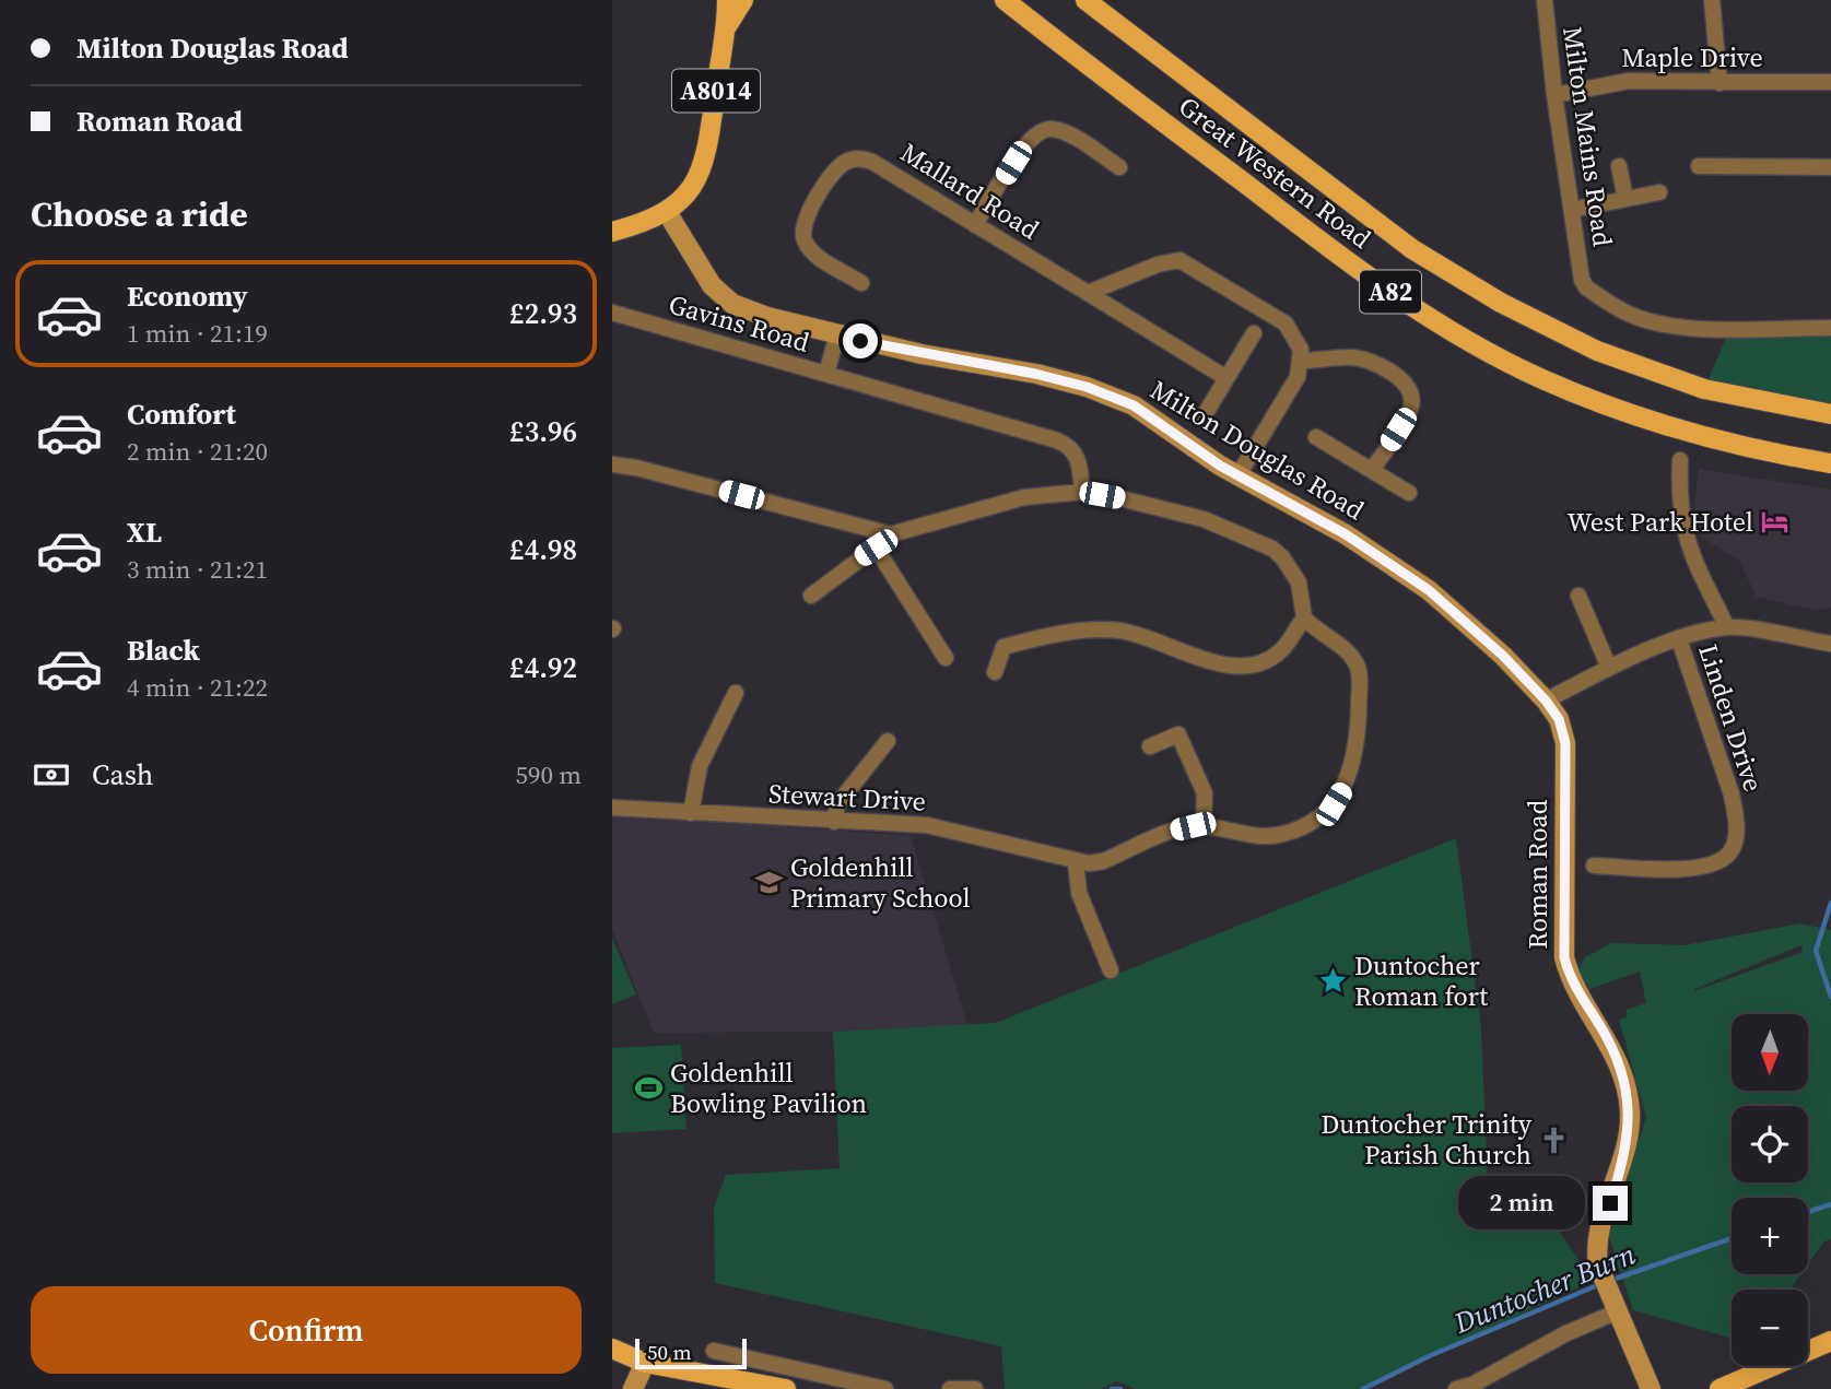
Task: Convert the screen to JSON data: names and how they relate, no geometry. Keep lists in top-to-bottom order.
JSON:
{
  "streets": {
    "main road": ["A8014", "Great Western Road", "A82"],
    "street": [
      "Maple Drive",
      "Milton Mains Road",
      "Mallard Road",
      "Gavins Road",
      "Milton Douglas Road",
      "Linden Drive",
      "Stewart Drive",
      "Roman Road"
    ]
  },
  "crossings": [
    ["Maple Drive", "Milton Mains Road"],
    ["A8014", "Milton Douglas Road"],
    ["Milton Douglas Road", "Roman Road"]
  ],
  "water": ["Duntocher Burn"],
  "places": {
    "hotel": ["West Park Hotel"],
    "school or university": ["Goldenhill Primary School"],
    "place": ["Duntocher Roman fort"],
    "sports": ["Goldenhill Bowling Pavilion"],
    "church": ["Duntocher Trinity Parish Church"]
  },
  "scale_bar": "50 m",
  "north": "bottom",
  "page": {
    "banner": ["Milton Douglas Road", "Roman Road"],
    "heading": "Choose a ride",
    "list": [
      {
        "name": "Economy",
        "note": "1 min · 21:19",
        "value": "£2.93"
      },
      {
        "name": "Comfort",
        "note": "2 min · 21:20",
        "value": "£3.96"
      },
      {
        "name": "XL",
        "note": "3 min · 21:21",
        "value": "£4.98"
      },
      {
        "name": "Black",
        "note": "4 min · 21:22",
        "value": "£4.92"
      }
    ],
    "pay": ["Cash", "590 m"],
    "map_buttons": ["+", "−"],
    "bubble": "2 min",
    "buttons": "Confirm",
    "scale": "50 m"
  }
}
